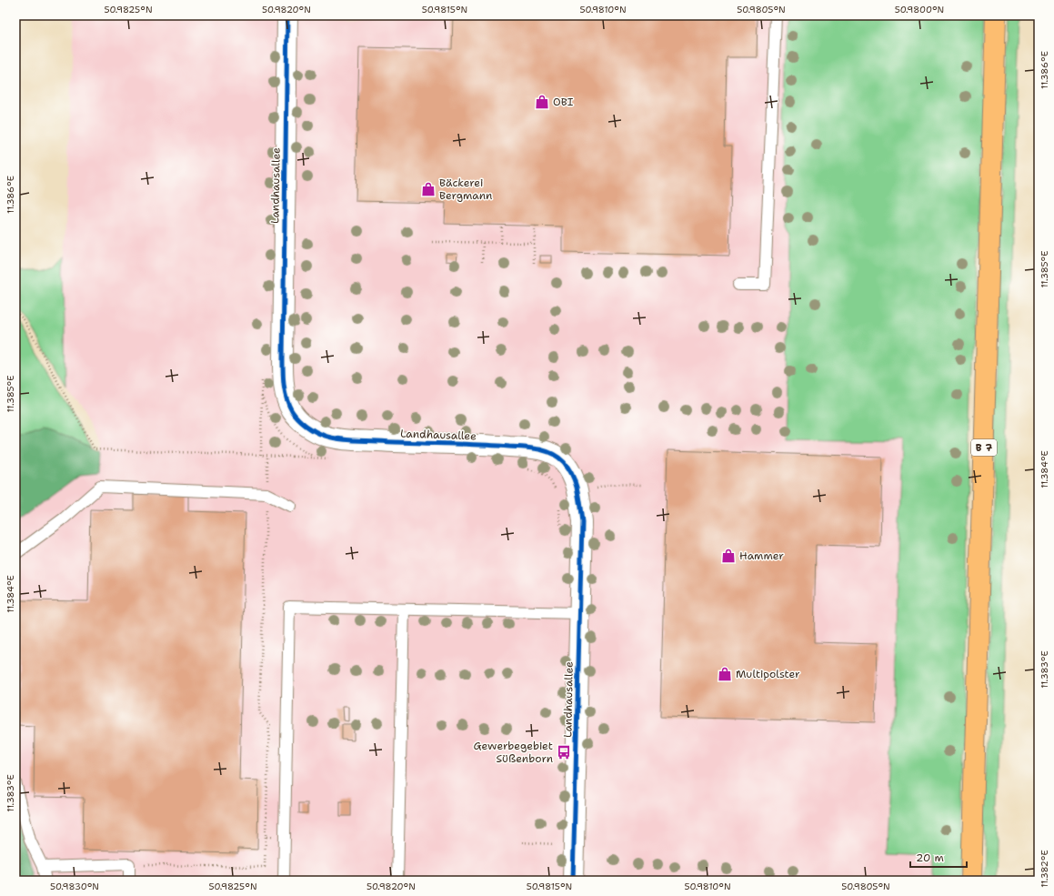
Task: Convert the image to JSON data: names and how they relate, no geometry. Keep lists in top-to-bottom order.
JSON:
{
  "streets": {
    "main road": ["B 7"],
    "street": ["Landhausallee"]
  },
  "places": {
    "shop": [
      "OBI",
      "Bäckerei Bergmann",
      "Hammer",
      "Multipolster"
    ],
    "bus stop": ["Gewerbegebiet Süßenborn"]
  },
  "scale_bar": "20 m",
  "coordinates": [
    "50.9825°N",
    "50.9820°N",
    "50.9815°N",
    "50.9810°N",
    "50.9805°N",
    "50.9800°N",
    "11.386°E",
    "11.385°E",
    "11.384°E",
    "11.383°E",
    "11.382°E",
    "50.9830°N"
  ]
}
